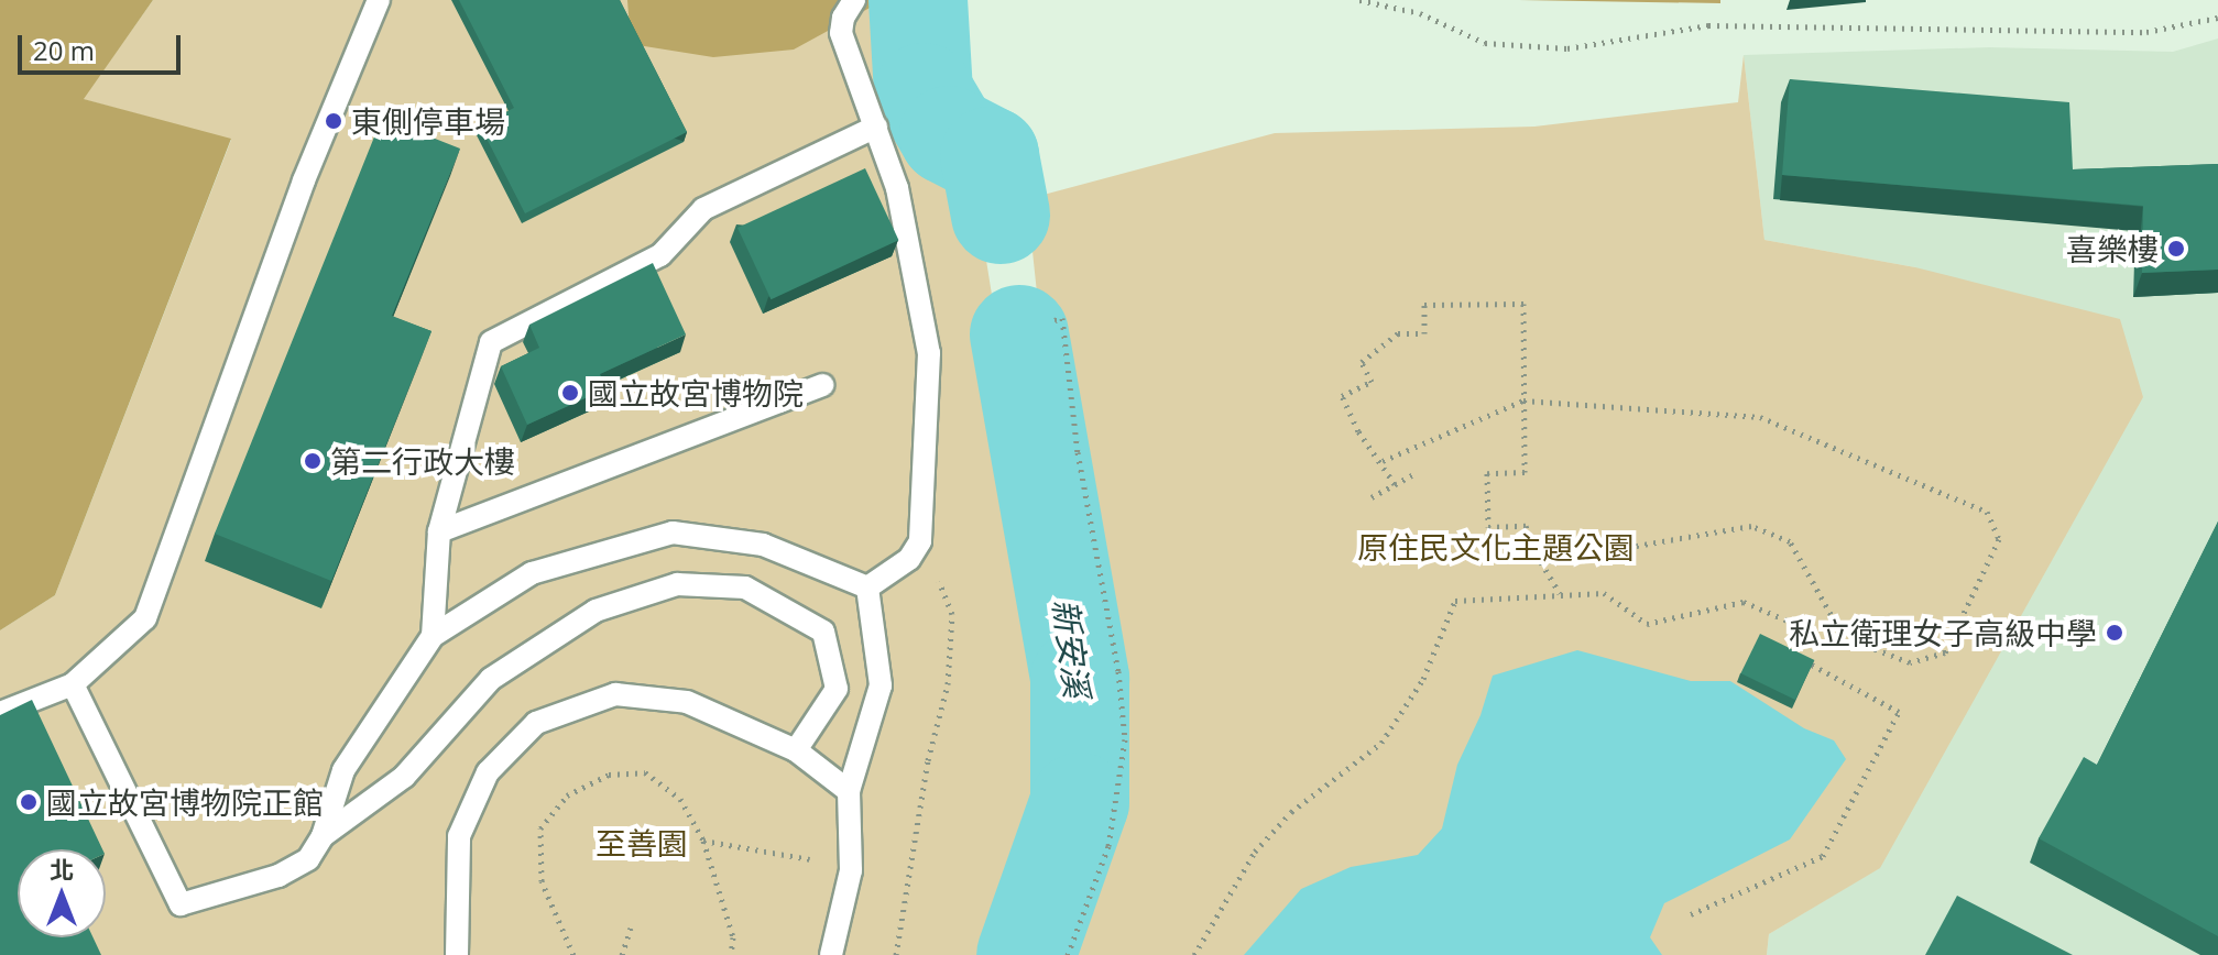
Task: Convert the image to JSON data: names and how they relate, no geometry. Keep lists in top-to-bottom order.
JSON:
{
  "water": ["新安溪"],
  "parks": ["原住民文化主題公園", "至善園"],
  "places": [
    "東側停車場",
    "喜樂樓",
    "國立故宮博物院",
    "第二行政大樓",
    "私立衛理女子高級中學",
    "國立故宮博物院正館"
  ],
  "scale_bar": "20 m",
  "north": "top"
}
